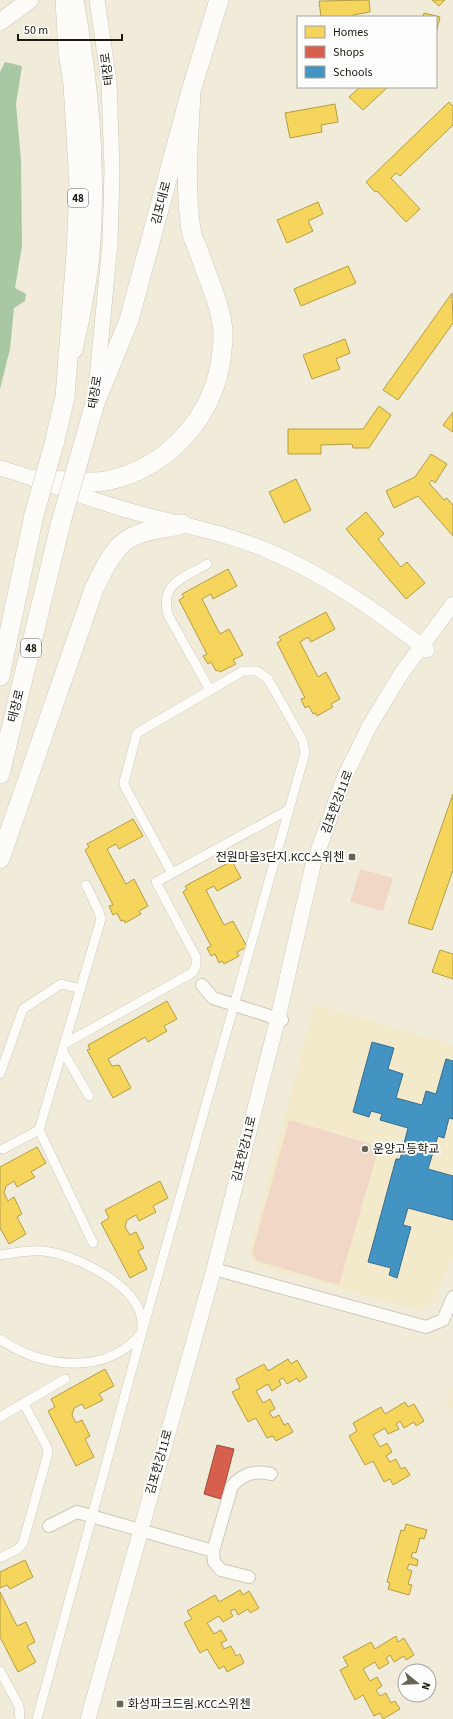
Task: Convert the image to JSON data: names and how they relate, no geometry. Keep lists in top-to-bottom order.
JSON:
{
  "streets": {
    "main road": ["태장로", "48", "김포대로"],
    "street": ["김포한강11로"]
  },
  "crossings": [
    ["태장로", "48"],
    ["태장로", "김포대로"]
  ],
  "places": {
    "transit": ["전원마을3단지.KCC스위첸", "화성파크드림.KCC스위첸"],
    "other": ["운양고등학교"]
  },
  "legend": ["Homes", "Shops", "Schools"],
  "scale_bar": "50 m",
  "north": "right"
}
